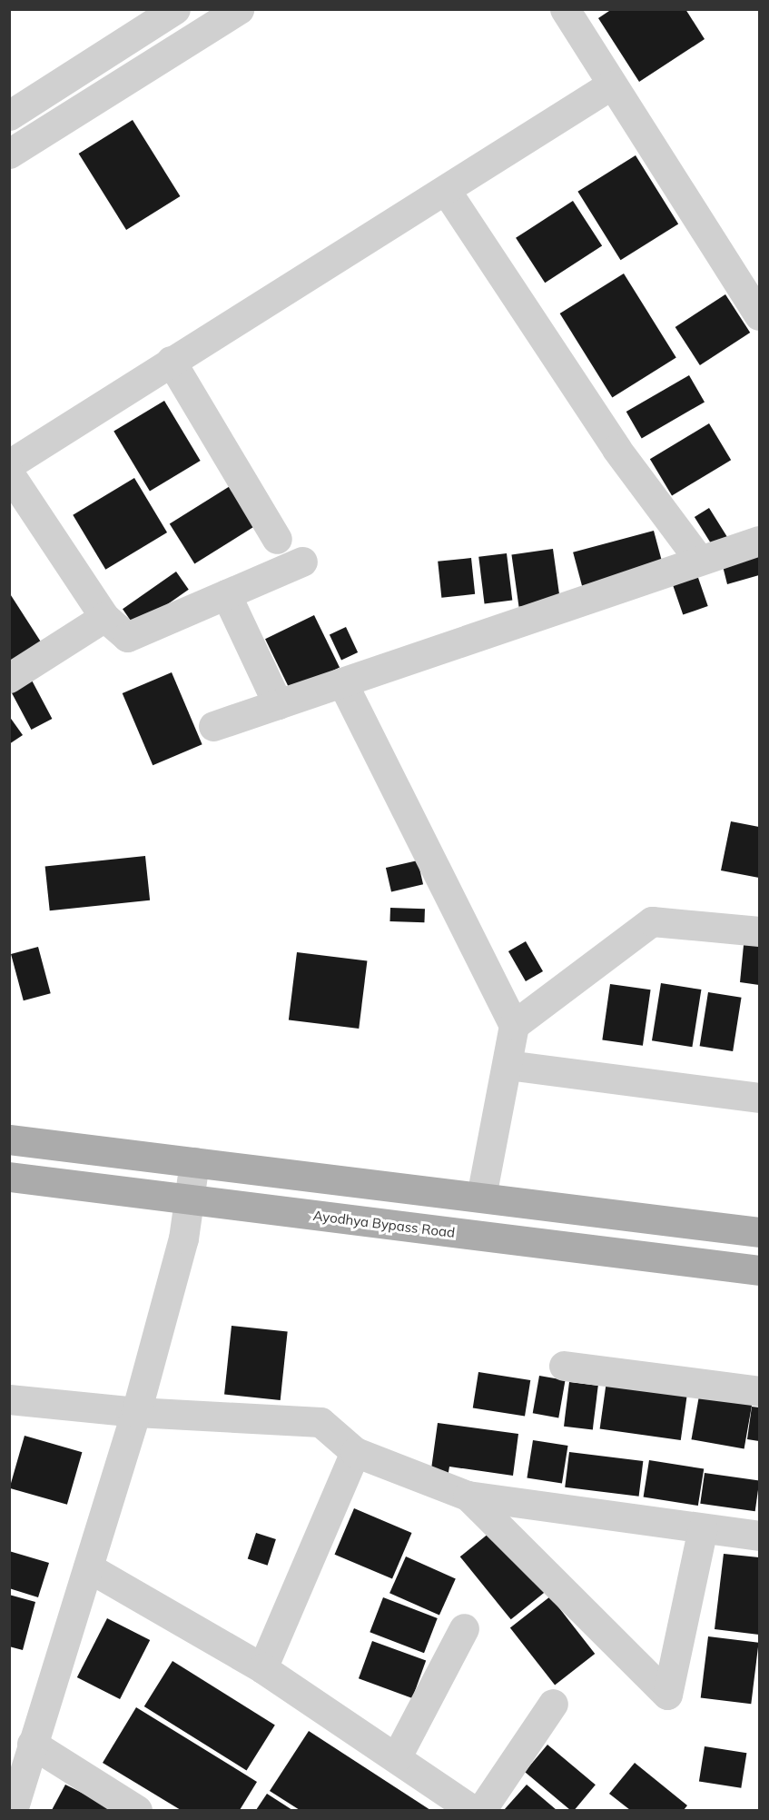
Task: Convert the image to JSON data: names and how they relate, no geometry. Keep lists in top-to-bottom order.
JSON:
{
  "streets": {
    "main road": ["Ayodhya Bypass Road"]
  }
}
